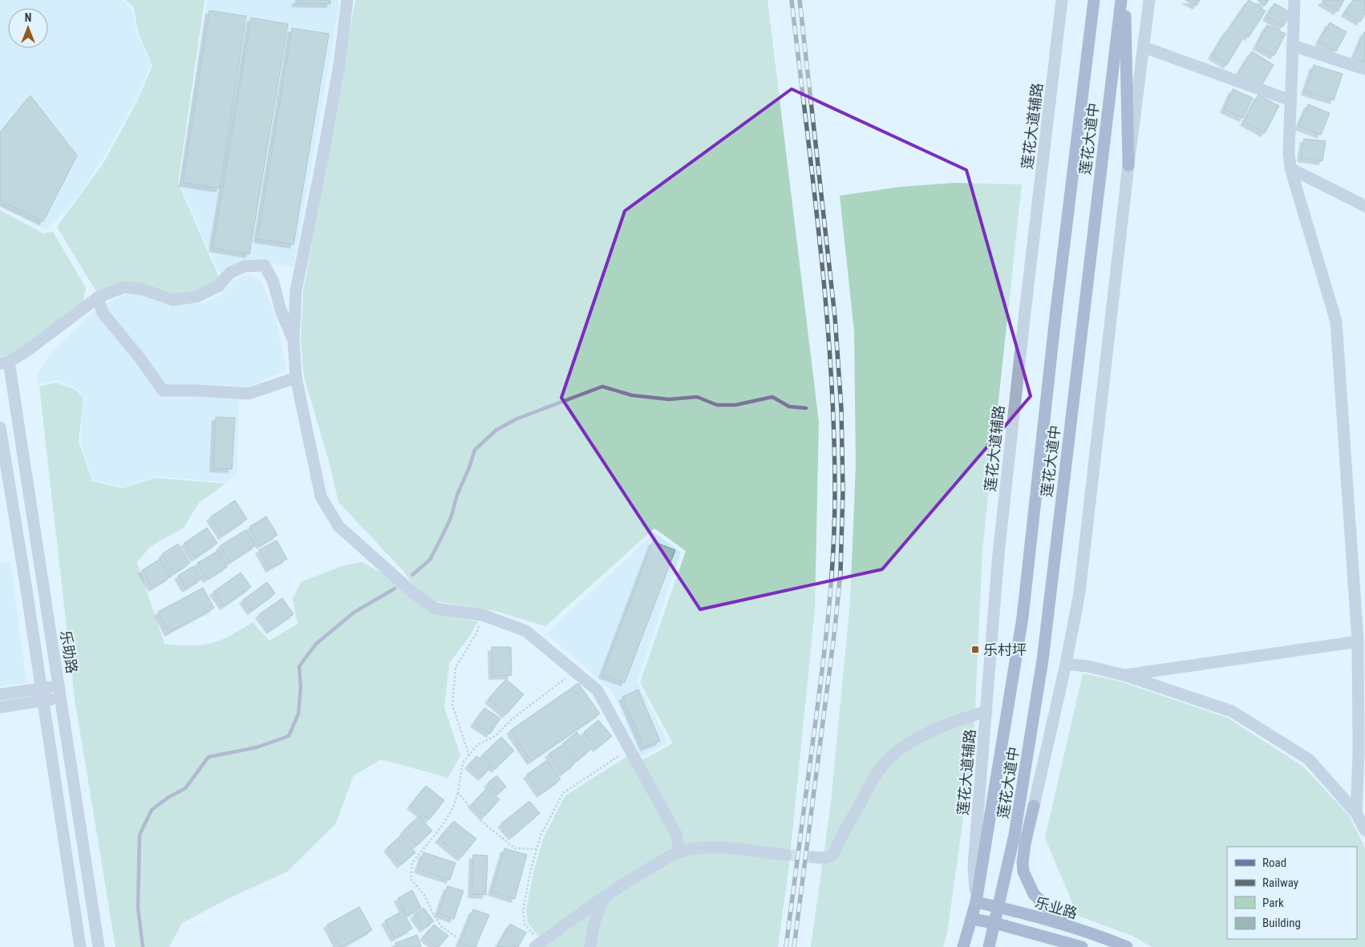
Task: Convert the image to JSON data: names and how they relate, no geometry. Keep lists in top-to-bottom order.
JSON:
{
  "streets": {
    "main road": ["莲花大道中", "乐业路"],
    "street": ["莲花大道辅路", "乐助路"]
  },
  "crossings": [
    ["莲花大道辅路", "莲花大道中"],
    ["莲花大道辅路", "乐业路"],
    ["莲花大道中", "乐业路"]
  ],
  "places": {
    "transit": ["乐村坪"]
  },
  "legend": [
    "Road",
    "Railway",
    "Park",
    "Building"
  ],
  "north": "top"
}
